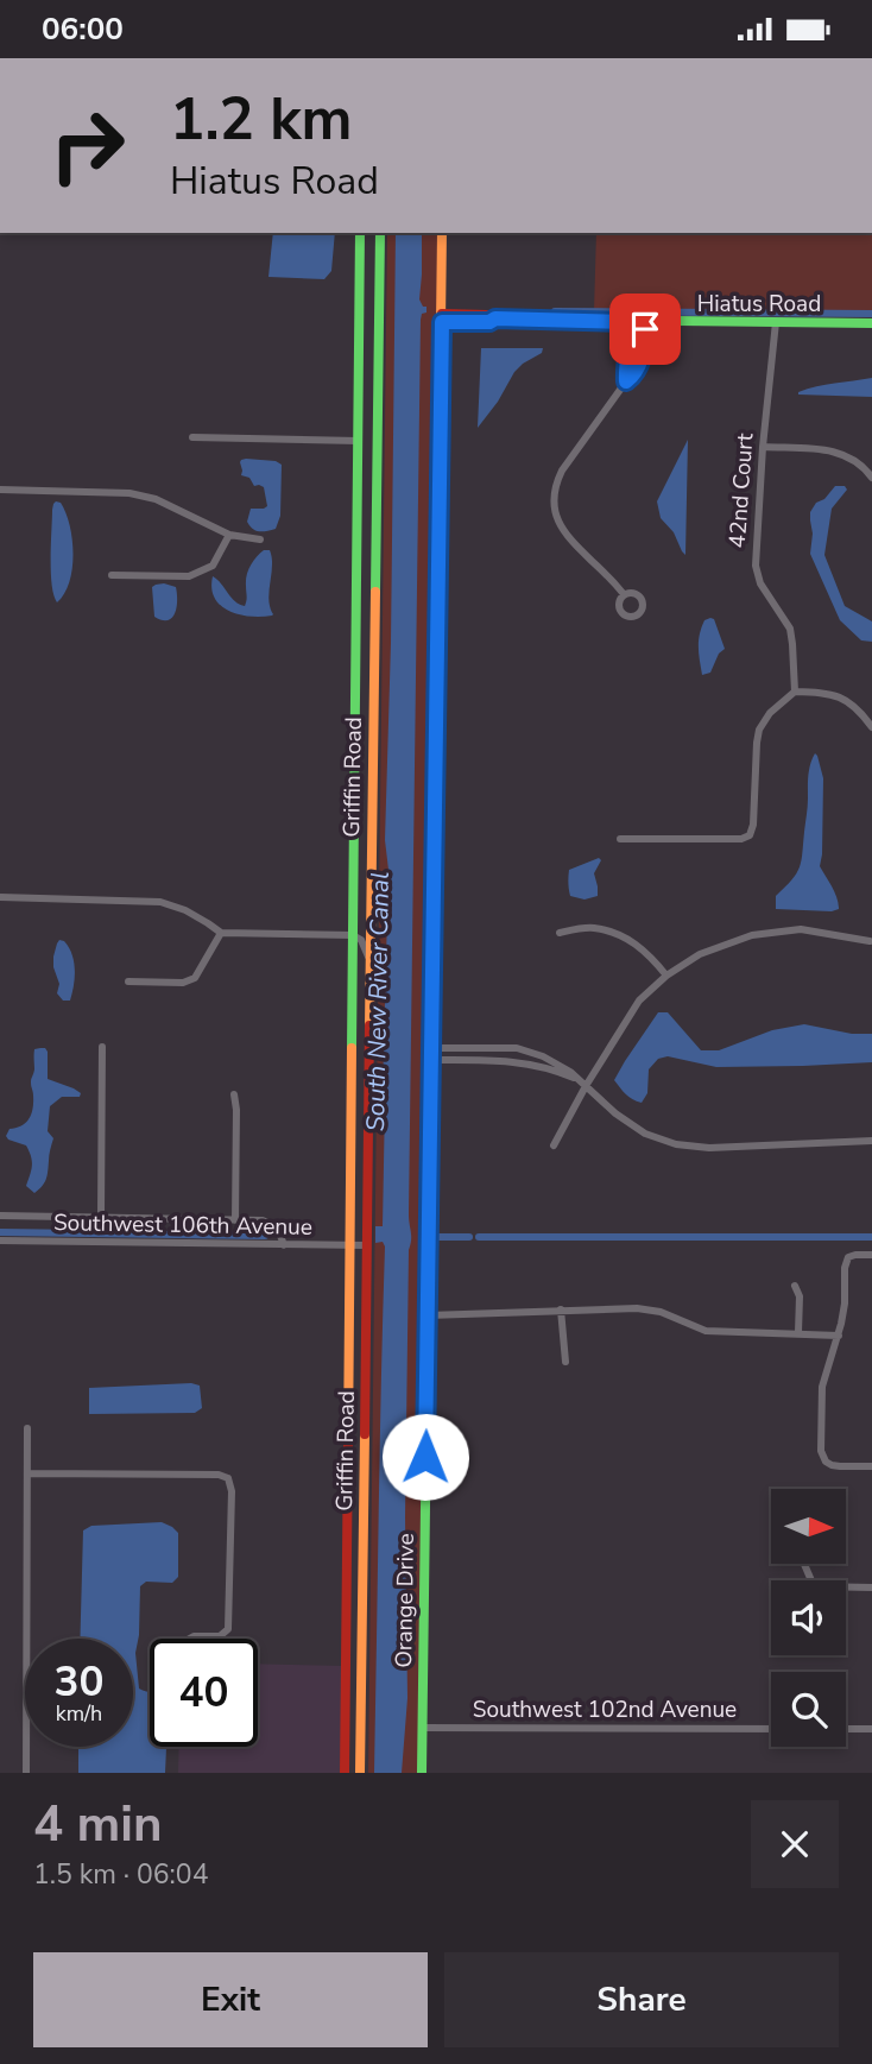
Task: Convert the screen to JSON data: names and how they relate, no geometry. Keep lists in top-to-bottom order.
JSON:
{
  "streets": {
    "main road": ["Hiatus Road", "Griffin Road", "Orange Drive"],
    "street": ["42nd Court", "Southwest 106th Avenue", "Southwest 102nd Avenue"]
  },
  "crossings": [
    ["Hiatus Road", "42nd Court"],
    ["Hiatus Road", "Orange Drive"],
    ["Griffin Road", "Southwest 106th Avenue"],
    ["Orange Drive", "Southwest 102nd Avenue"]
  ],
  "water": ["South New River Canal"],
  "north": "right",
  "page": {
    "status": "06:00",
    "turn": ["1.2 km", "Hiatus Road"],
    "speed": "30 km/h",
    "limit": "40",
    "heading": ["4 min", "1.5 km · 06:04"],
    "buttons": ["Exit", "Share"]
  }
}
